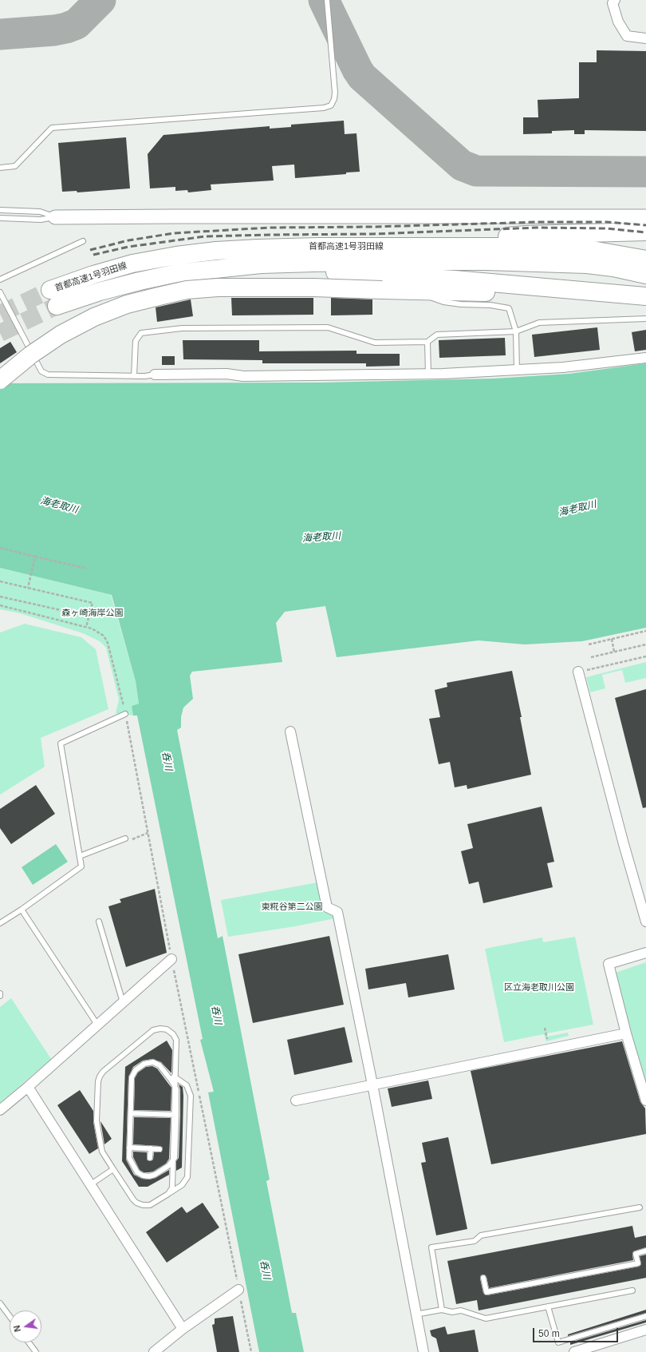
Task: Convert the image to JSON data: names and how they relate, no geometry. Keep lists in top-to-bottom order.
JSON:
{
  "streets": {
    "highway": ["首都高速1号羽田線"]
  },
  "water": ["海老取川", "呑川"],
  "parks": ["森ヶ崎海岸公園", "東糀谷第二公園", "区立海老取川公園"],
  "scale_bar": "50 m",
  "north": "left"
}
